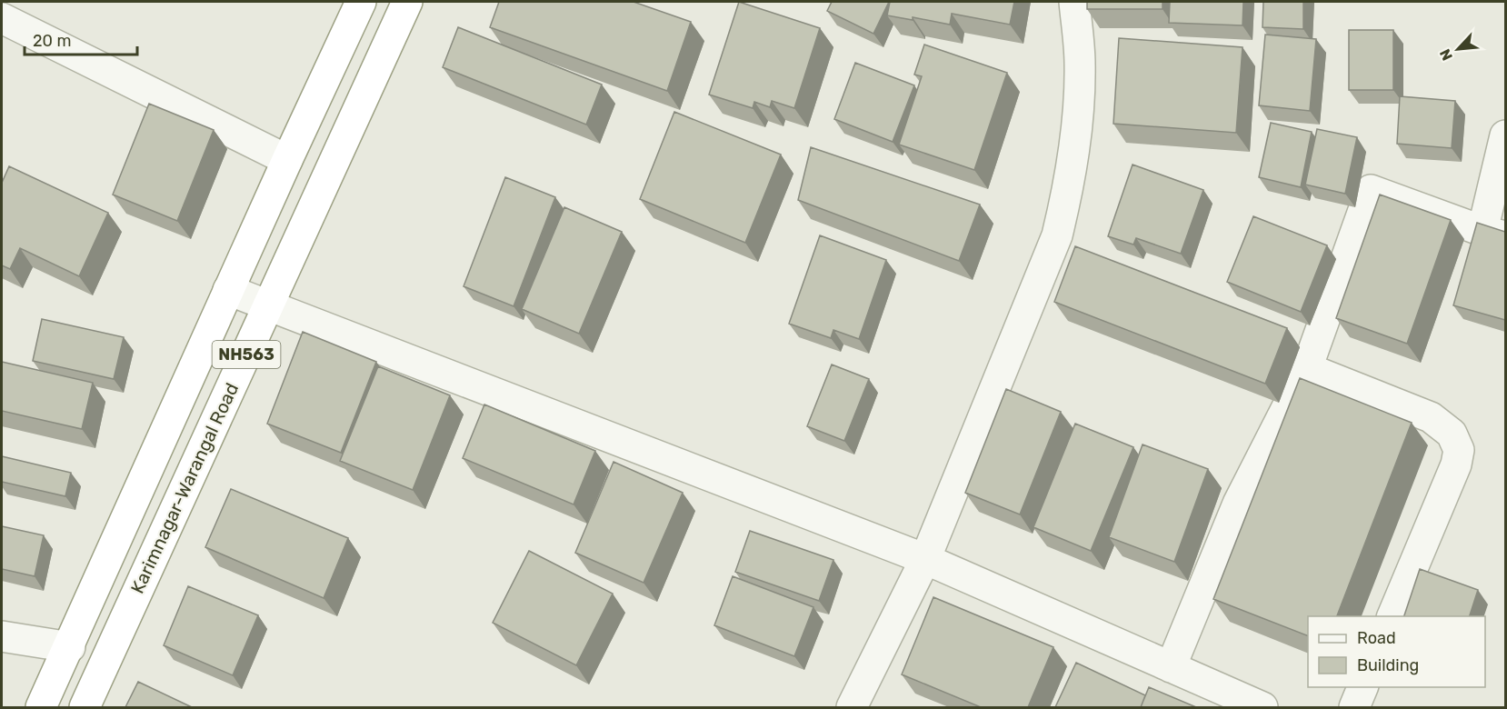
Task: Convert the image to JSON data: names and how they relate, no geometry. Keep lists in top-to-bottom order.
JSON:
{
  "streets": {
    "highway": ["NH563", "Karimnagar-Warangal Road"]
  },
  "legend": ["Road", "Building"],
  "scale_bar": "20 m",
  "north": "bottom left"
}
